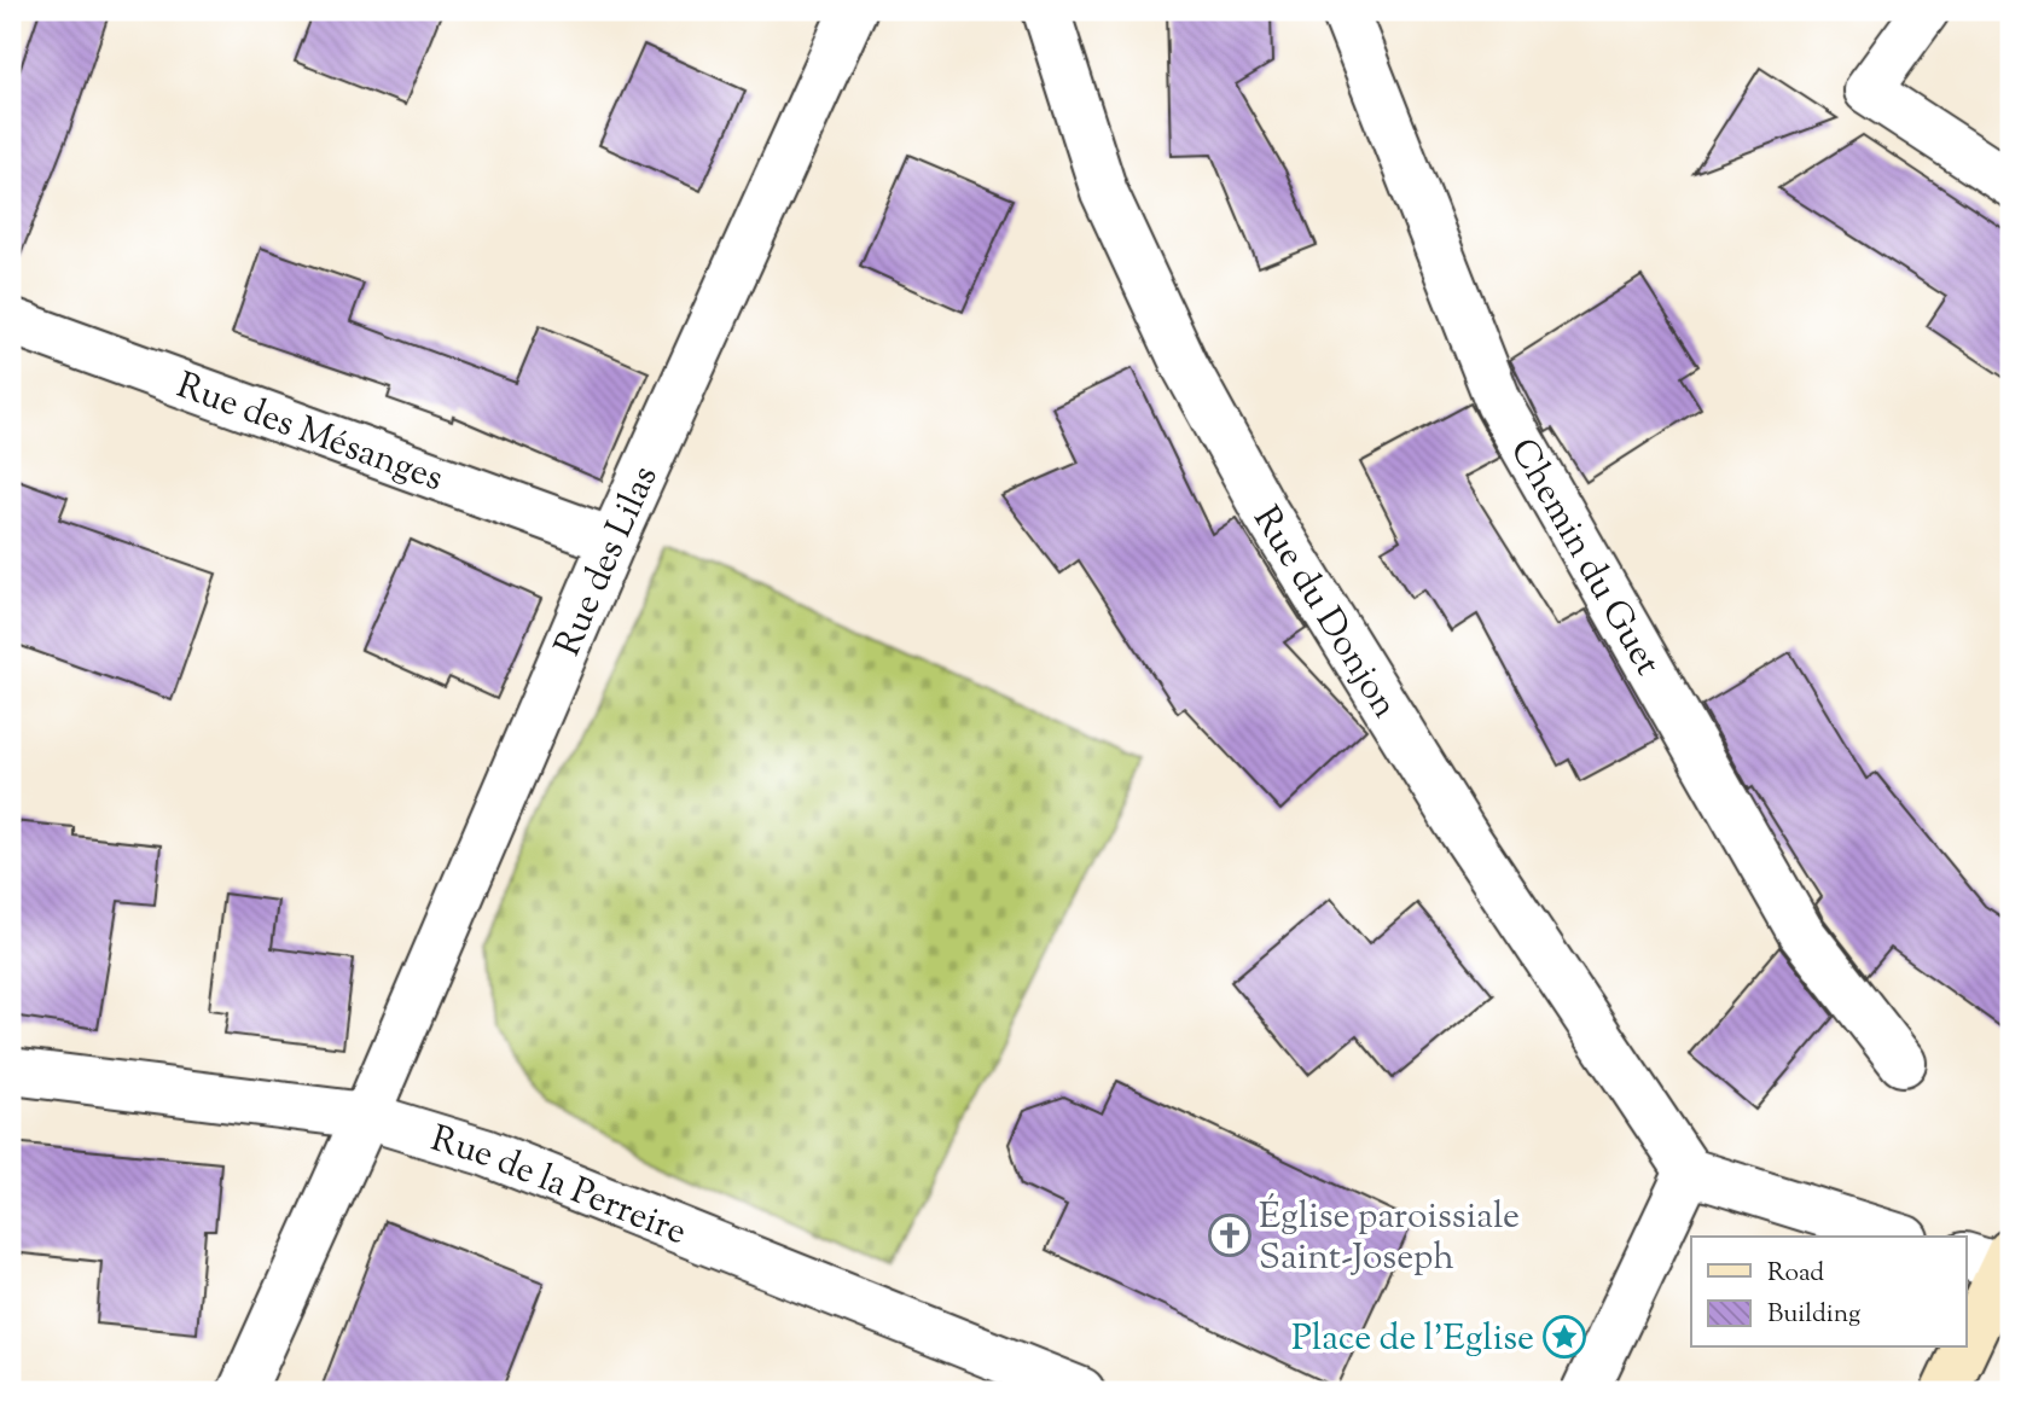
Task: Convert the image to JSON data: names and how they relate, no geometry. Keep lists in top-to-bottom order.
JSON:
{
  "streets": {
    "street": [
      "Rue des Mésanges",
      "Chemin du Guet",
      "Rue des Lilas",
      "Rue du Donjon",
      "Rue de la Perreire"
    ]
  },
  "crossings": [
    ["Rue des Mésanges", "Rue des Lilas"],
    ["Rue des Lilas", "Rue de la Perreire"]
  ],
  "places": {
    "church": ["Église paroissiale Saint-Joseph"],
    "place": ["Place de l'Eglise"]
  },
  "legend": ["Road", "Building"]
}
